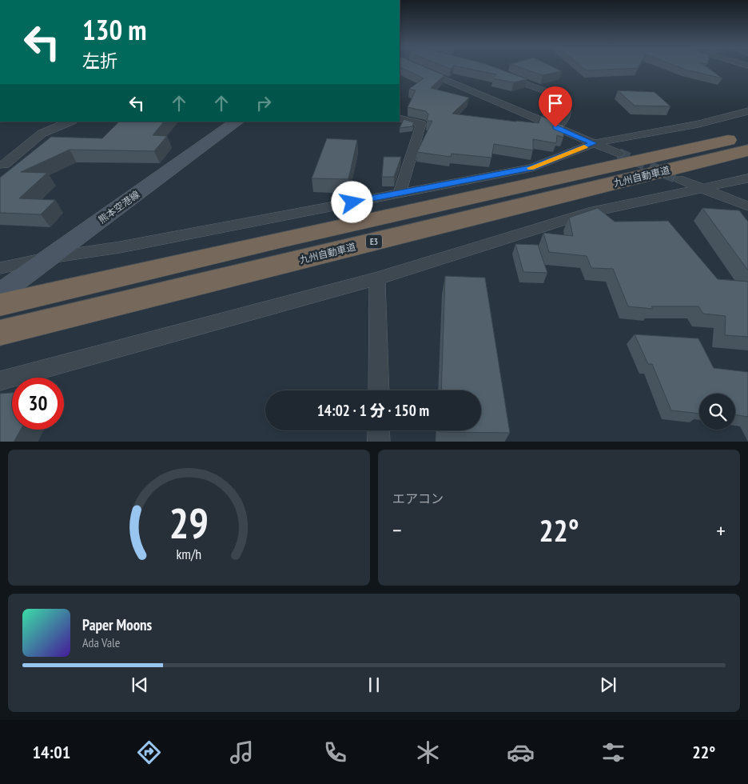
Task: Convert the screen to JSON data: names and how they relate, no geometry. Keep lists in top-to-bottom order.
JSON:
{
  "streets": {
    "highway": ["九州自動車道", "E3"],
    "main road": ["熊本空港線"]
  },
  "page": {
    "turn": ["130 m", "左折"],
    "limit": "30",
    "trip": "14:02 · 1 分 · 150 m",
    "tile": "エアコン",
    "heat": ["−", "22°", "+"],
    "song": ["Paper Moons", "Ada Vale"],
    "tabs": ["14:01", "22°"],
    "gauge": ["29", "km/h"]
  }
}
